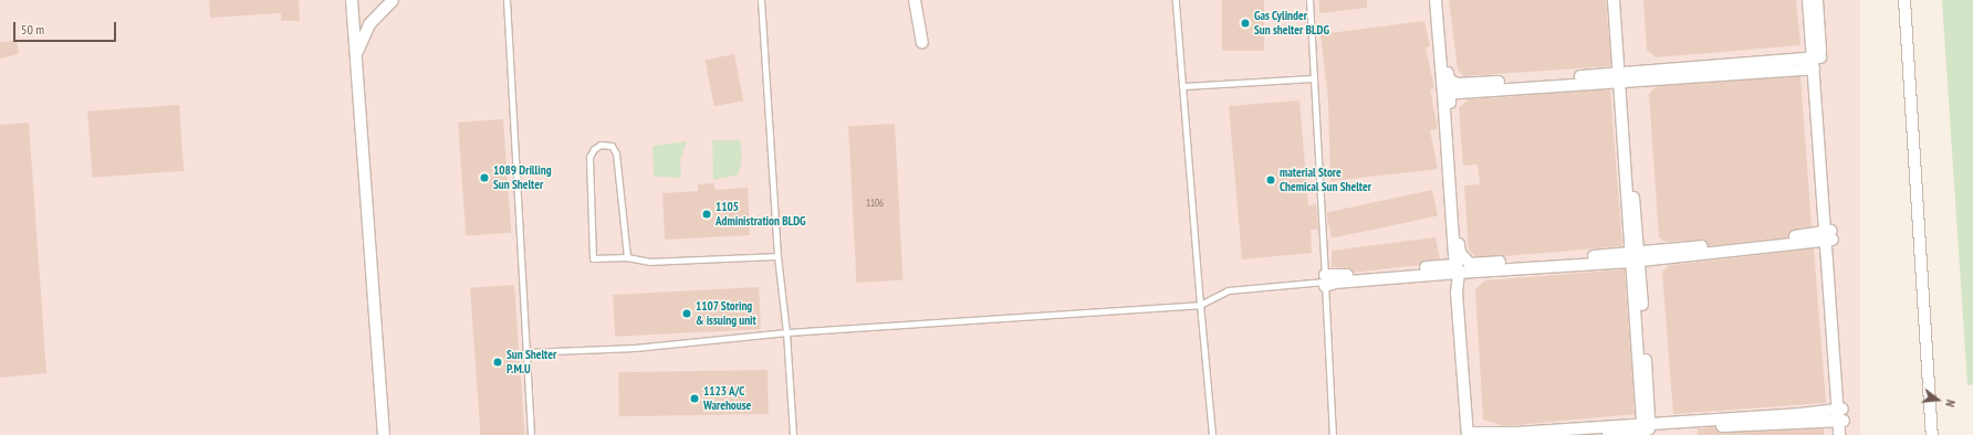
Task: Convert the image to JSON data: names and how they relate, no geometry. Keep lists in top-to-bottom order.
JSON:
{
  "places": [
    "Gas Cylinder Sun shelter BLDG",
    "1089 Drilling Sun Shelter",
    "material Store Chemical Sun Shelter",
    "1105 Administration BLDG",
    "1107 Storing & issuing unit",
    "Sun Shelter P.M.U",
    "1123 A/C Warehouse"
  ],
  "house_numbers": ["1106"],
  "scale_bar": "50 m",
  "north": "right"
}
